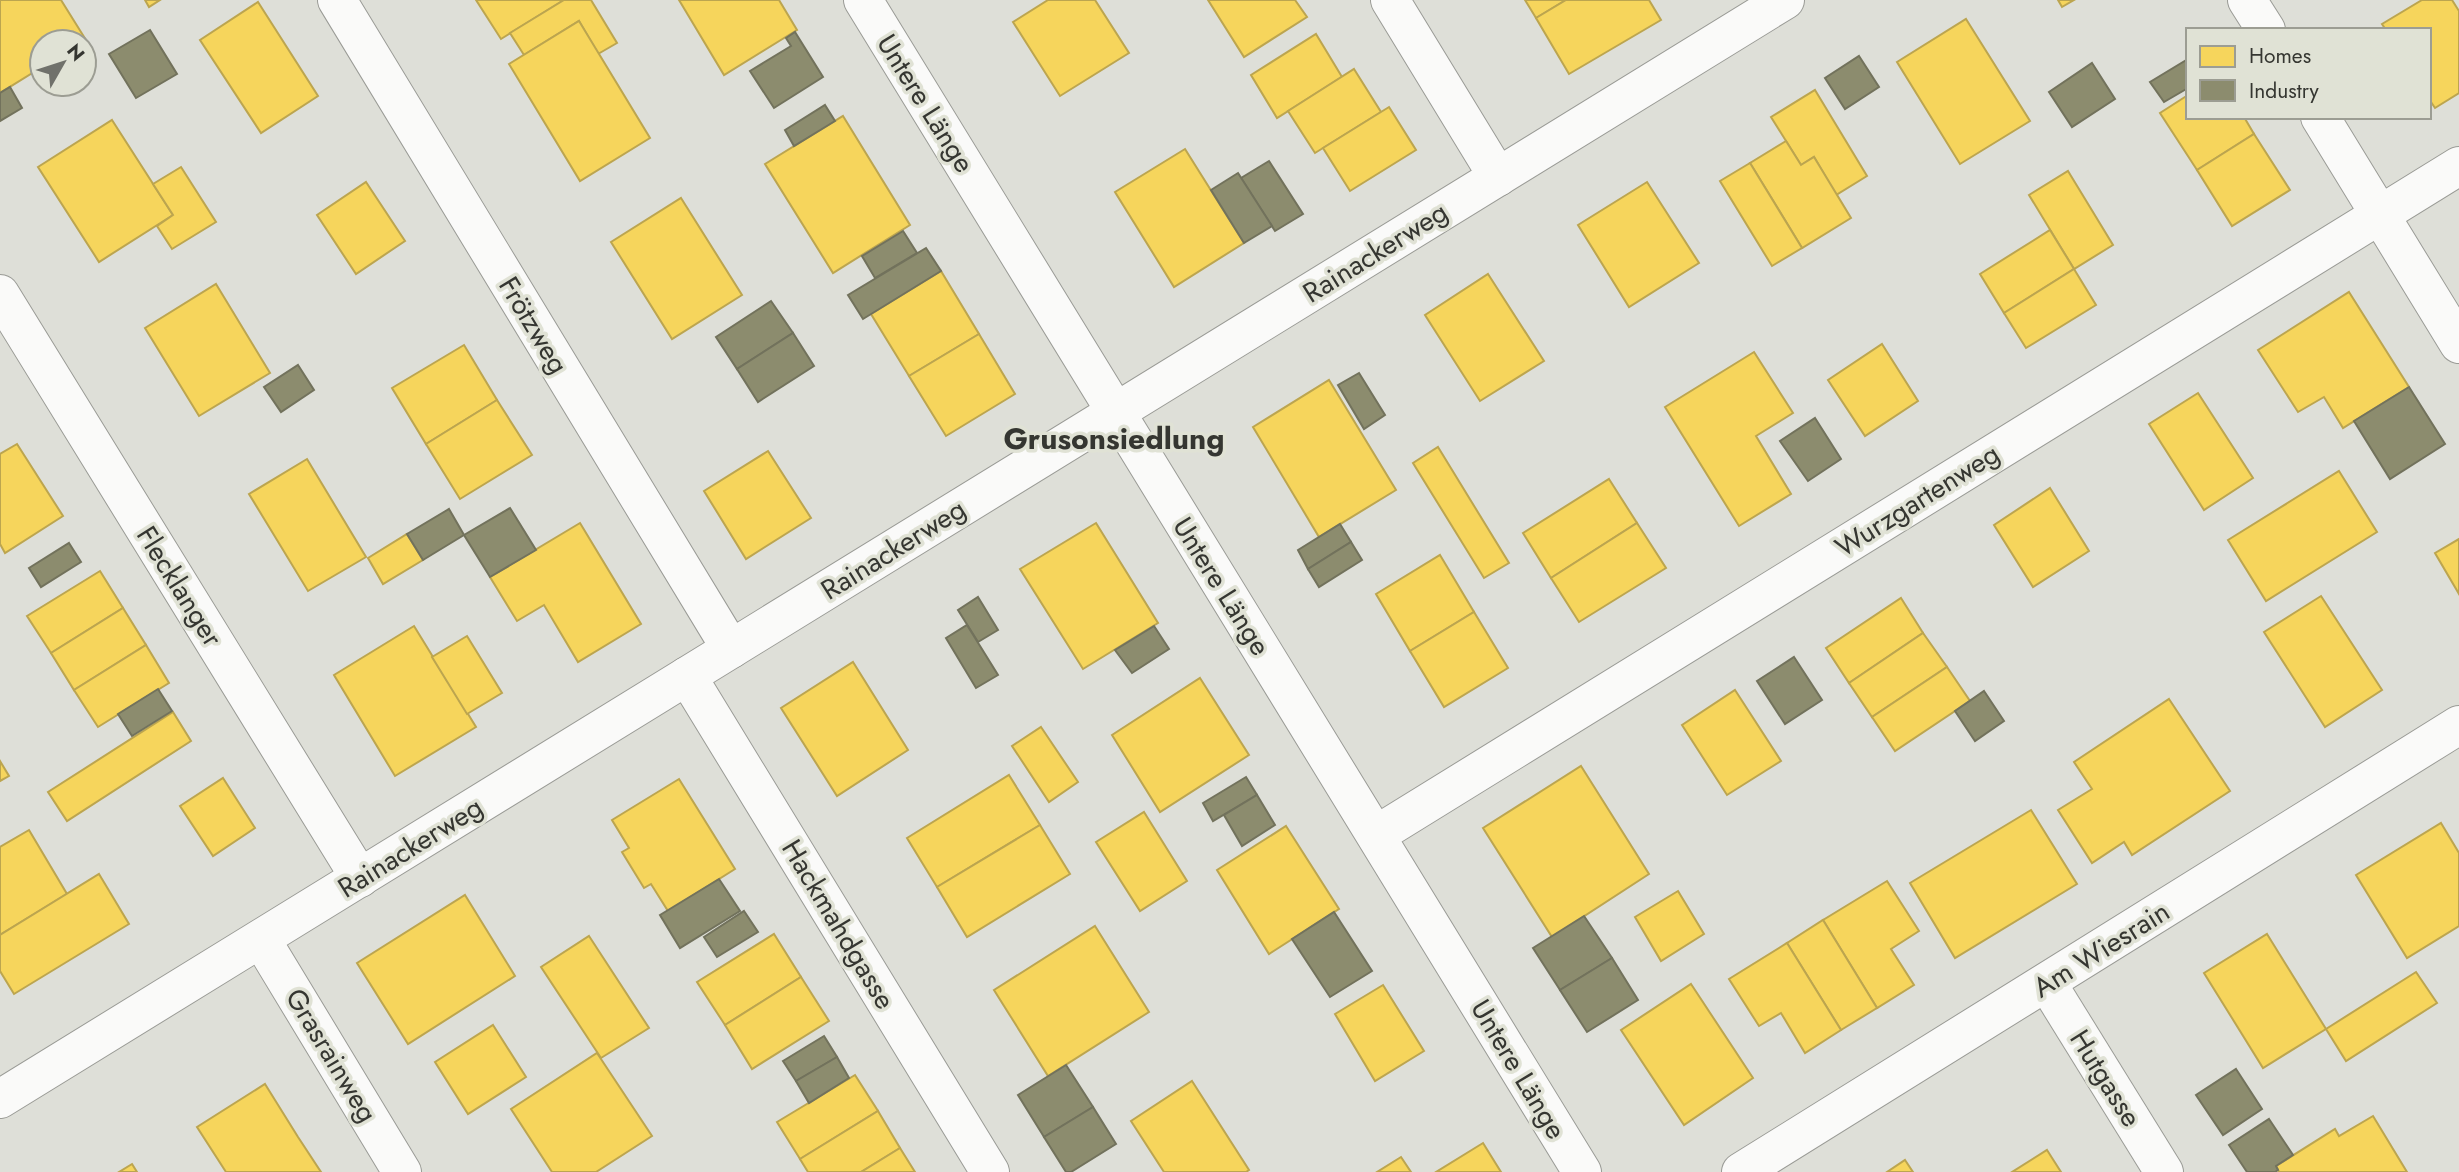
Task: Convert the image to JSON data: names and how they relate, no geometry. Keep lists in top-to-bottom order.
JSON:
{
  "streets": {
    "street": [
      "Untere Länge",
      "Rainackerweg",
      "Frötzweg",
      "Wurzgartenweg",
      "Flecklanger",
      "Hackmahdgasse",
      "Am Wiesrain",
      "Grasrainweg",
      "Hutgasse"
    ]
  },
  "crossings": [
    ["Untere Länge", "Rainackerweg"],
    ["Untere Länge", "Wurzgartenweg"],
    ["Rainackerweg", "Frötzweg"],
    ["Rainackerweg", "Flecklanger"],
    ["Rainackerweg", "Hackmahdgasse"],
    ["Rainackerweg", "Grasrainweg"],
    ["Am Wiesrain", "Hutgasse"]
  ],
  "districts": ["Grusonsiedlung"],
  "legend": ["Homes", "Industry"],
  "north": "top right"
}
